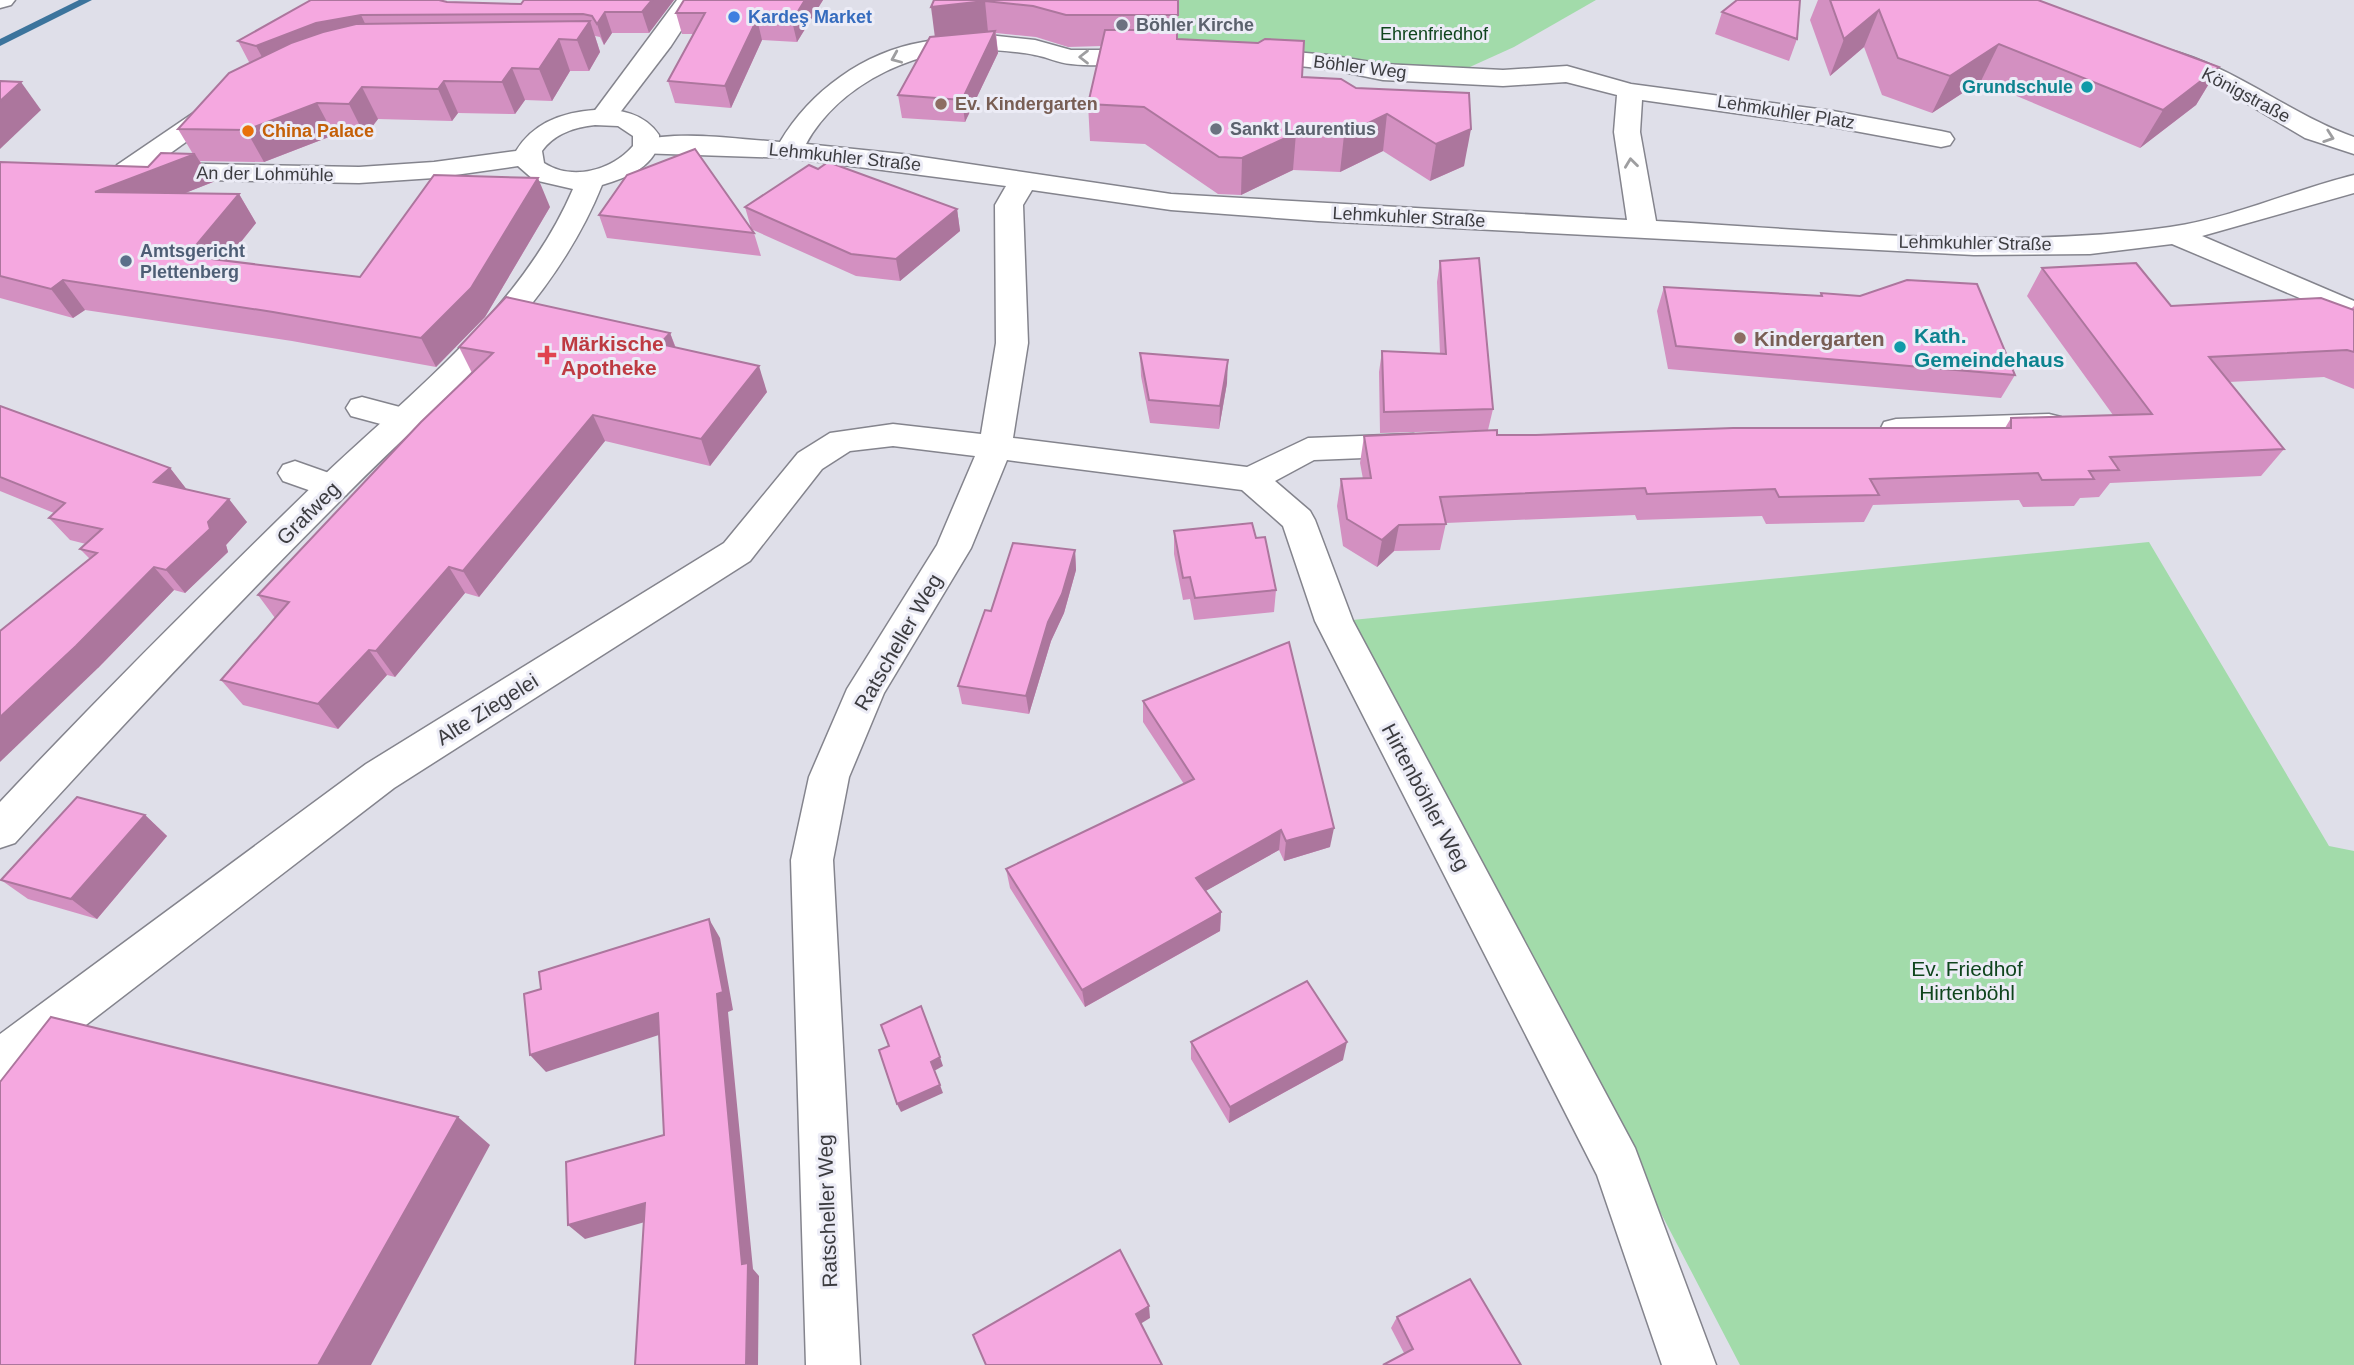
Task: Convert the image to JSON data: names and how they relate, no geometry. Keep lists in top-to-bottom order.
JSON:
{
  "streets": {
    "street": [
      "Böhler Weg",
      "Königstraße",
      "Lehmkuhler Platz",
      "Lehmkuhler Straße",
      "An der Lohmühle",
      "Grafweg",
      "Ratscheller Weg",
      "Alte Ziegelei",
      "Hirtenböhler Weg"
    ]
  },
  "crossings": [
    ["Böhler Weg", "Lehmkuhler Platz"],
    ["Lehmkuhler Straße", "Ratscheller Weg"],
    ["Ratscheller Weg", "Alte Ziegelei"]
  ],
  "one_way": ["Königstraße"],
  "parks": ["Ehrenfriedhof", "Ev. Friedhof Hirtenböhl"],
  "places": {
    "other": [
      "Kardeş Market",
      "Böhler Kirche",
      "Grundschule",
      "Ev. Kindergarten",
      "Sankt Laurentius",
      "China Palace",
      "Amtsgericht Plettenberg",
      "Kindergarten",
      "Kath. Gemeindehaus"
    ],
    "health": ["Märkische Apotheke"]
  }
}
